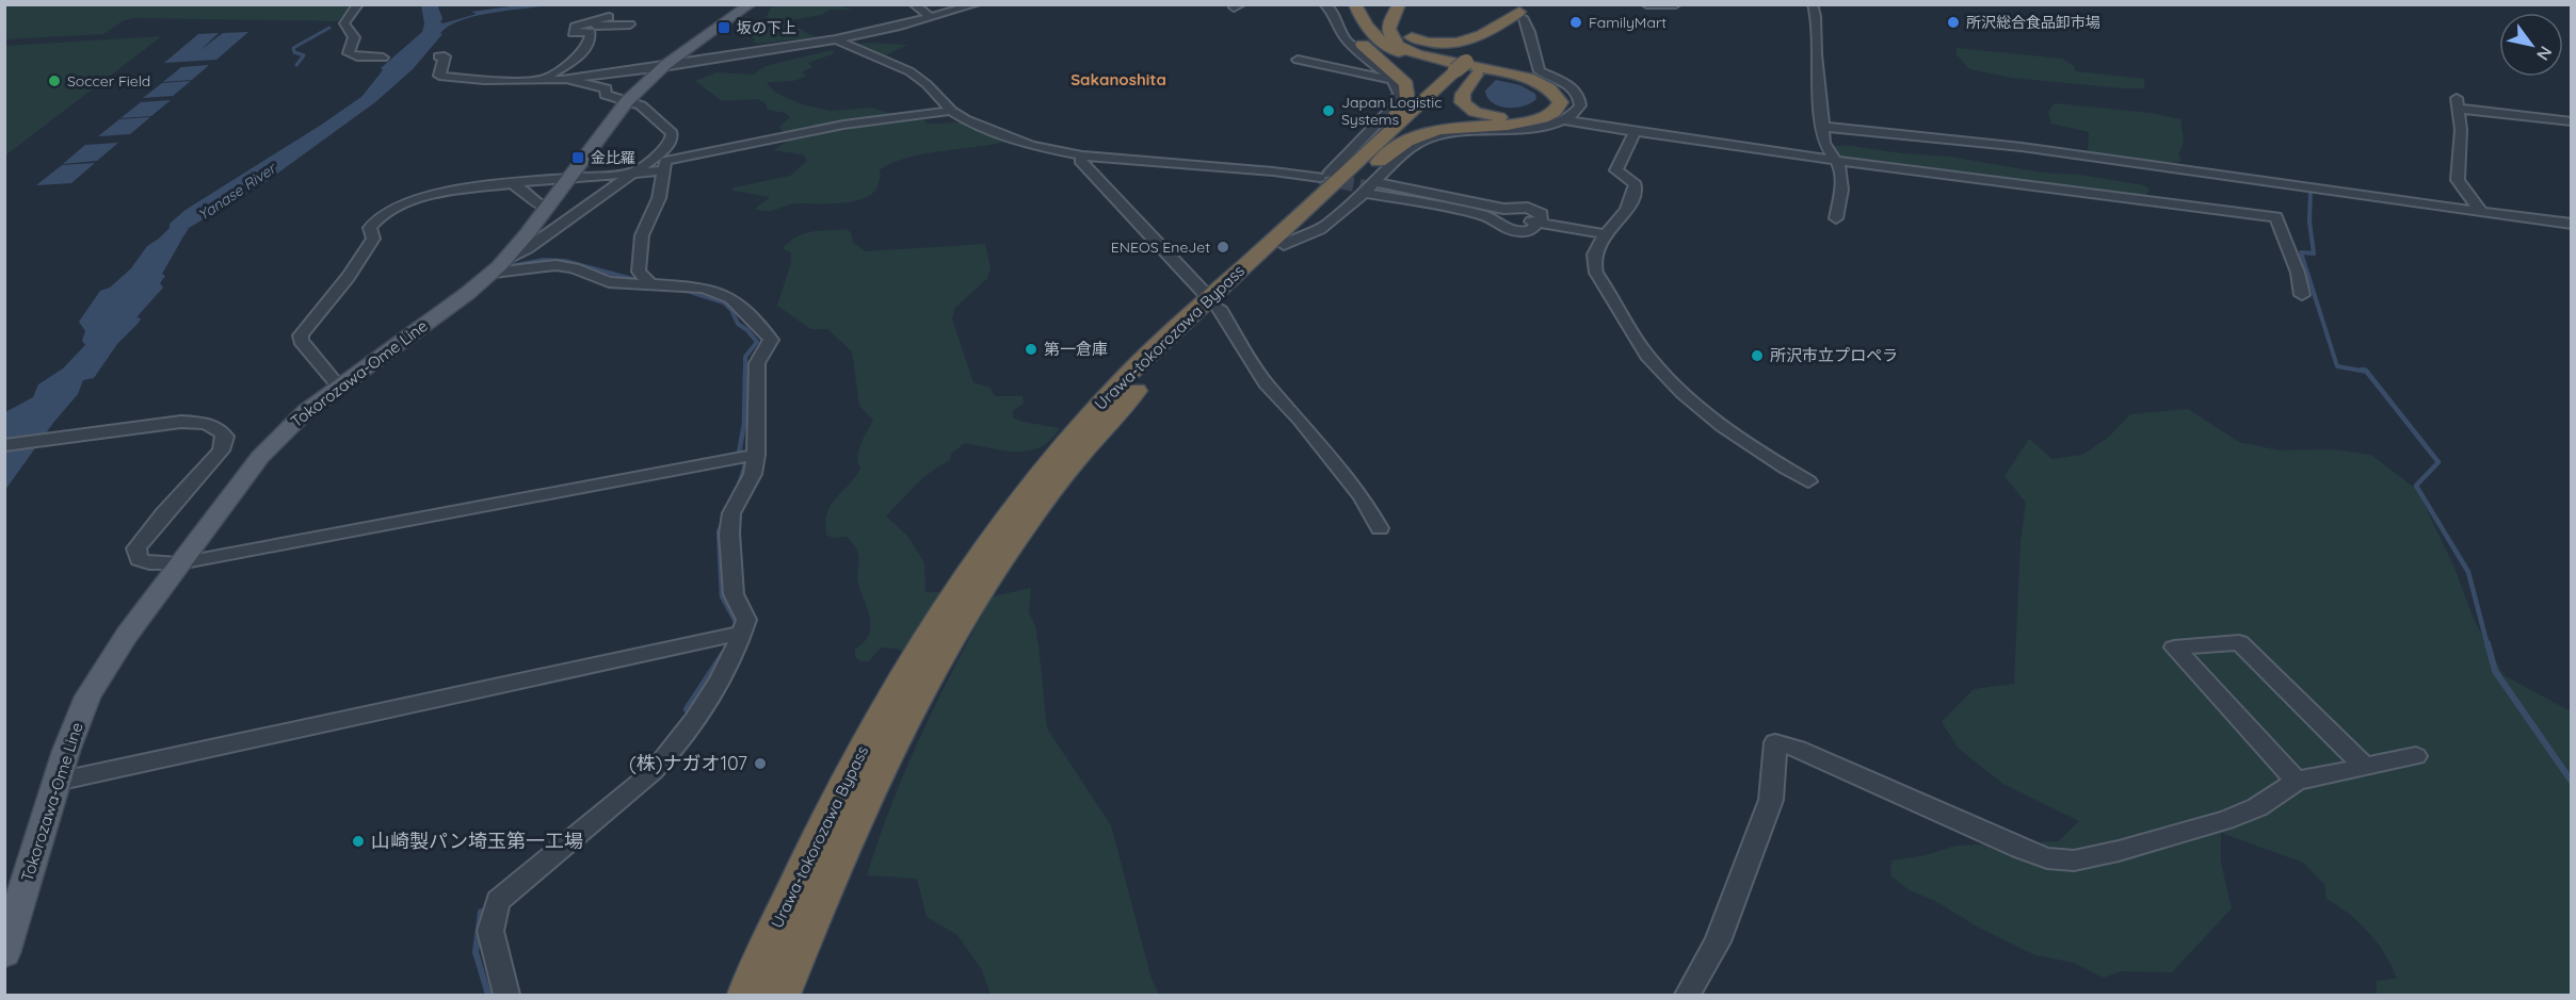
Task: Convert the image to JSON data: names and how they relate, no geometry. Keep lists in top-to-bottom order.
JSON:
{
  "streets": {
    "highway": ["Urawa-tokorozawa Bypass"],
    "main road": ["Tokorozawa-Ome Line"]
  },
  "districts": ["Sakanoshita"],
  "water": ["Yanase River"],
  "places": {
    "other": [
      "FamilyMart",
      "所沢総合食品卸市場",
      "Soccer Field",
      "Japan Logistic Systems",
      "ENEOS EneJet",
      "第一倉庫",
      "所沢市立プロペラ",
      "(株)ナガオ107",
      "山崎製パン埼玉第一工場"
    ],
    "transit": ["坂の下上", "金比羅"]
  },
  "north": "bottom right"
}
